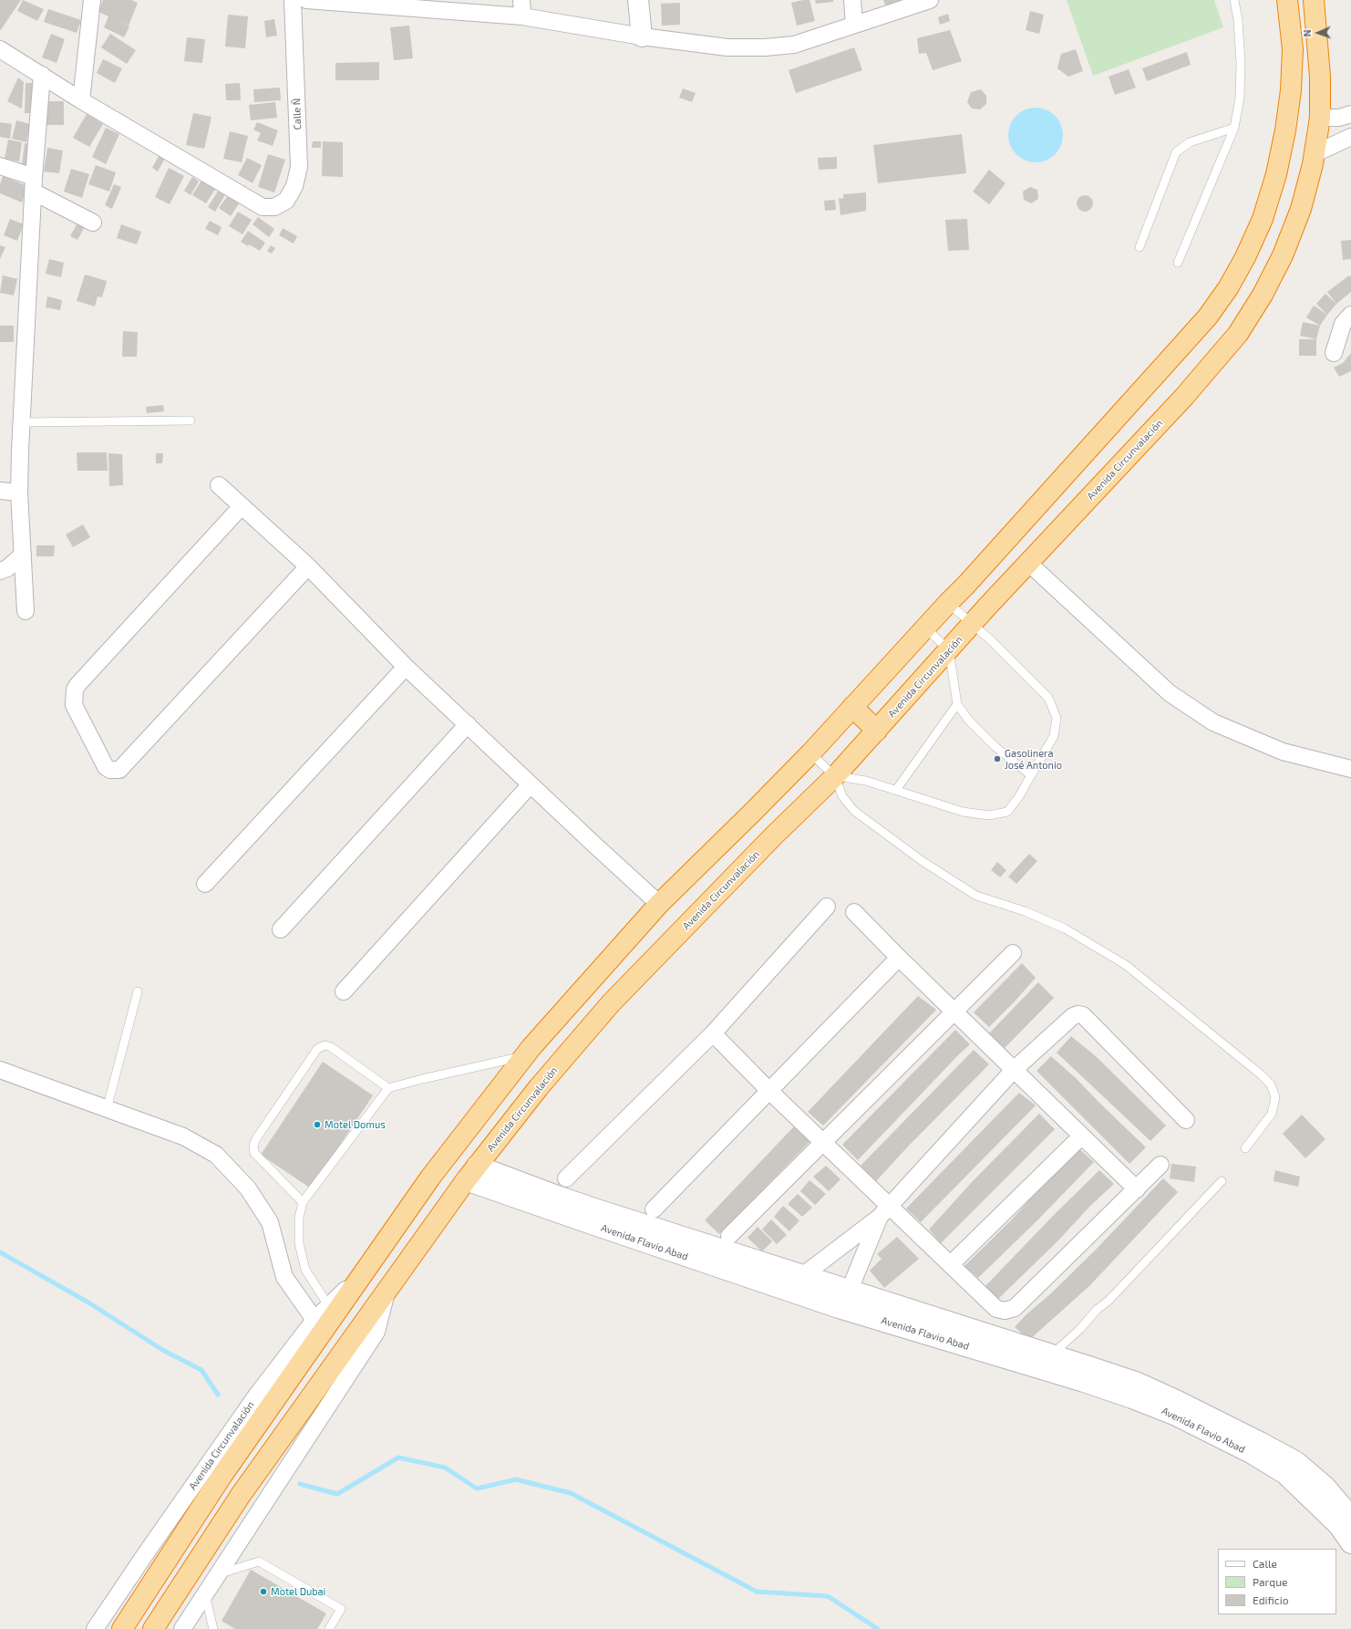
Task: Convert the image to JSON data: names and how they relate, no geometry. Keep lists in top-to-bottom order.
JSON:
{
  "streets": {
    "highway": ["Avenida Circunvalación"],
    "street": ["Calle Ñ", "Avenida Flavio Abad"]
  },
  "crossings": [
    ["Avenida Circunvalación", "Avenida Flavio Abad"]
  ],
  "places": ["Gasolinera José Antonio", "Motel Domus", "Motel Dubai"],
  "legend": ["Calle", "Parque", "Edificio"],
  "north": "left"
}
